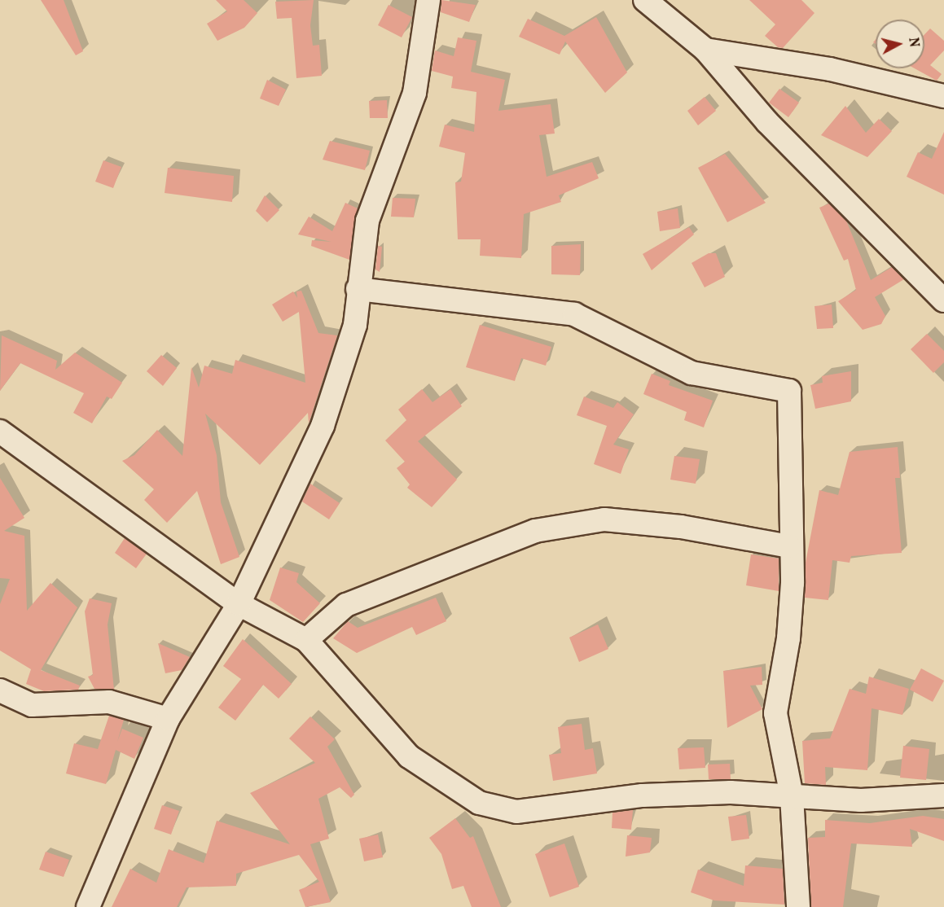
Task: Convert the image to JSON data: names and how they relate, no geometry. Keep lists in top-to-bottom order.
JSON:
{
  "north": "right"
}
